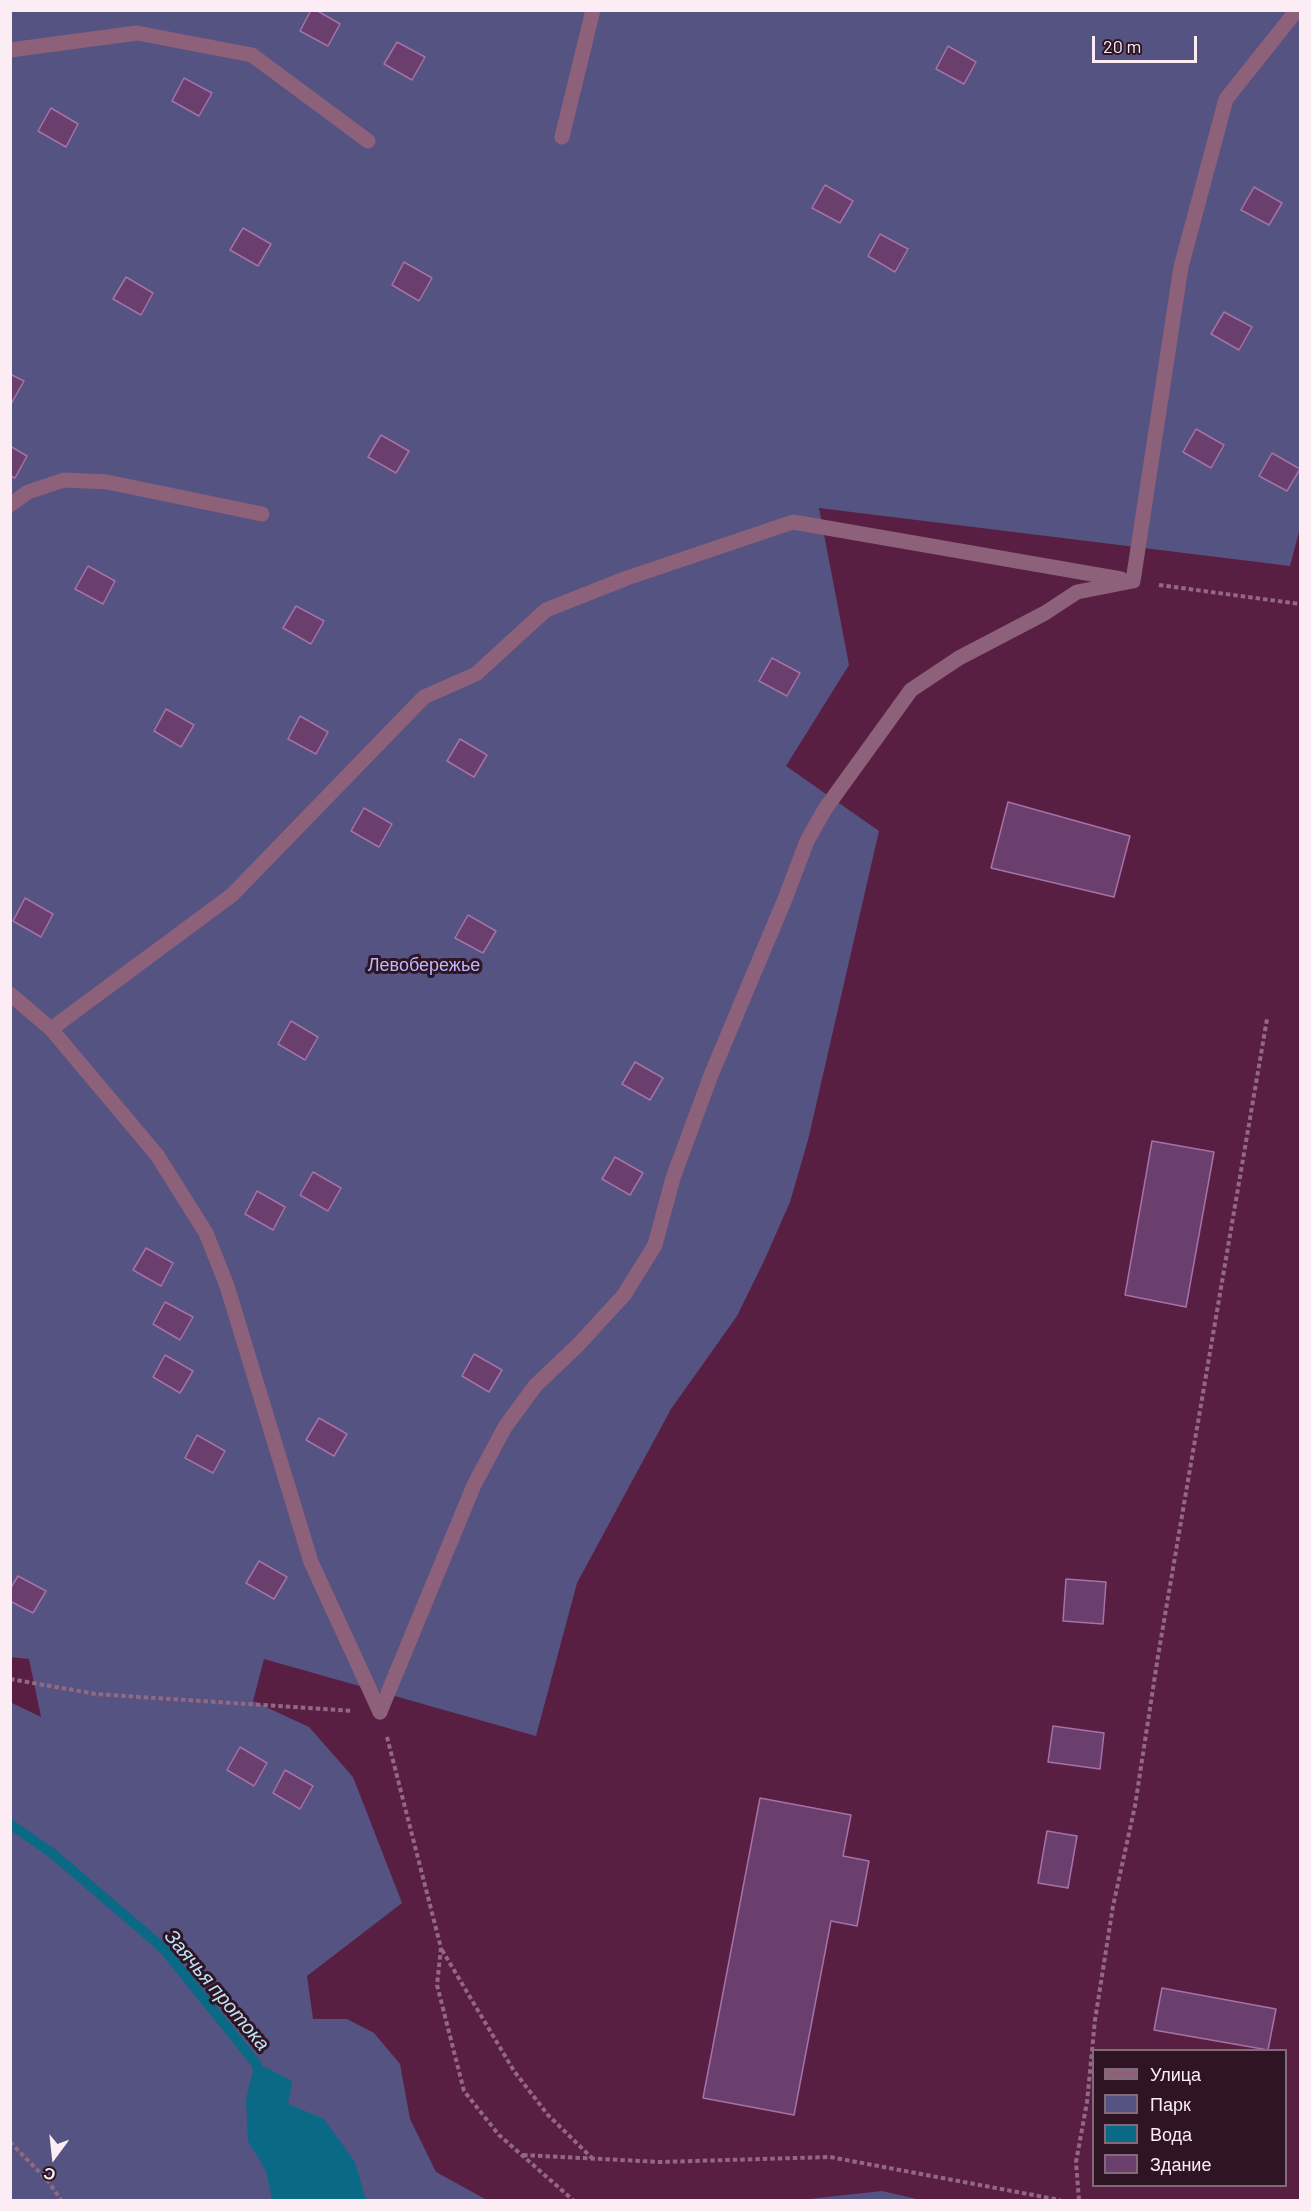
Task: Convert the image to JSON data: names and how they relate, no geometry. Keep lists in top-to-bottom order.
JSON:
{
  "water": ["Заячья протока"],
  "parks": ["Левобережье"],
  "legend": [
    "Улица",
    "Парк",
    "Вода",
    "Здание"
  ],
  "scale_bar": "20 m",
  "north": "bottom"
}
